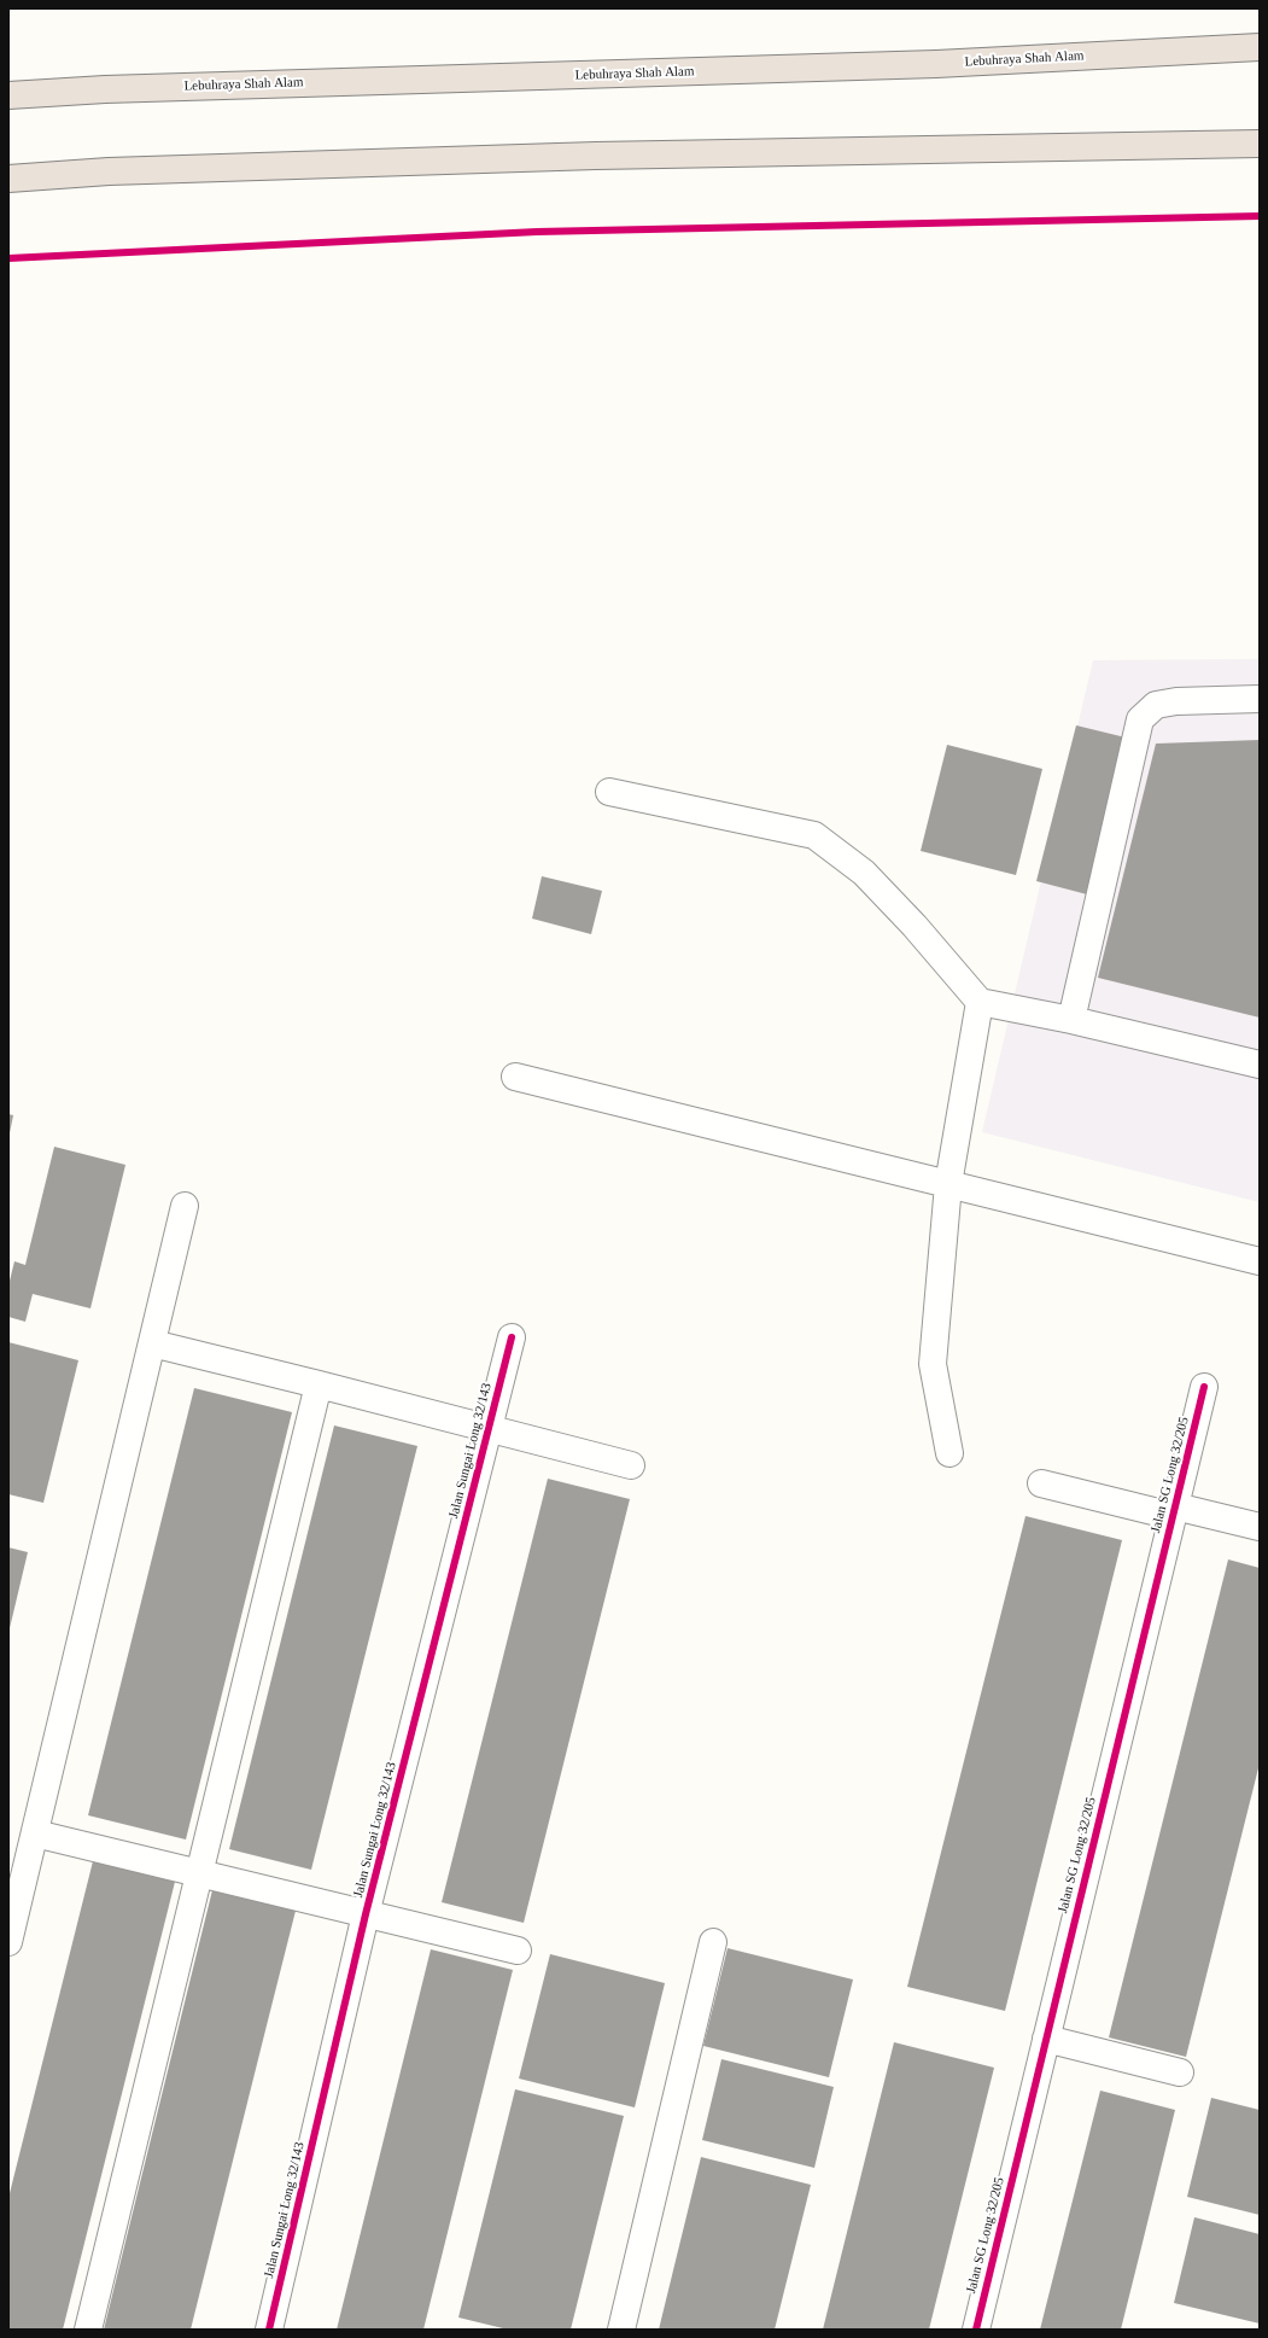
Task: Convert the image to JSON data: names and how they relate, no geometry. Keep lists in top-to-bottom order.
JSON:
{
  "streets": {
    "highway": ["Lebuhraya Shah Alam"],
    "street": ["Jalan Sungai Long 32/143", "Jalan SG Long 32/205"]
  }
}
